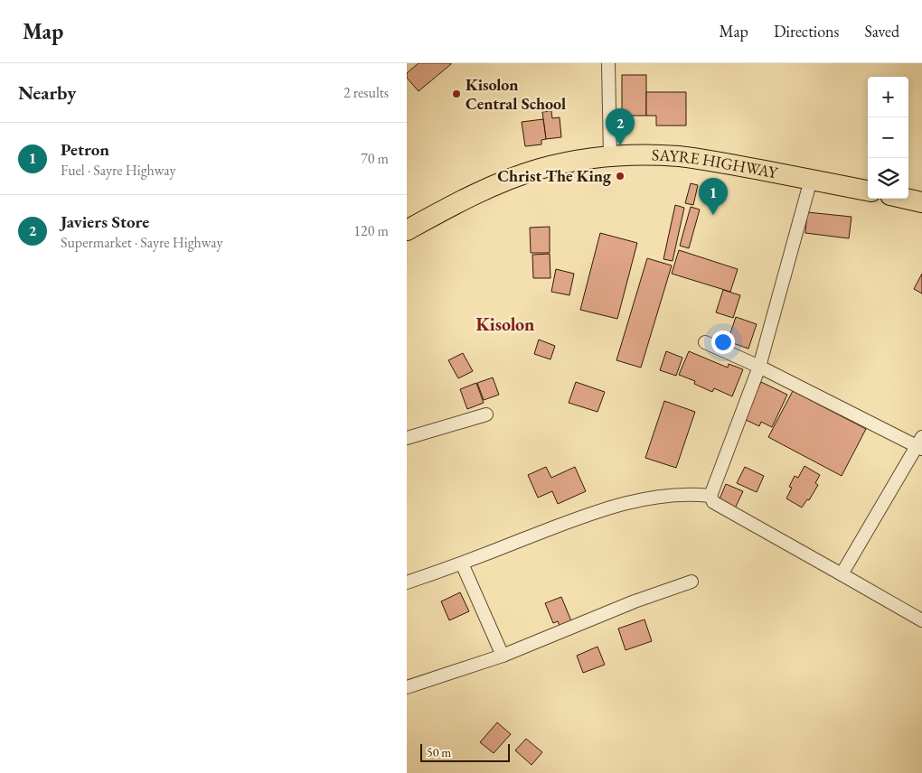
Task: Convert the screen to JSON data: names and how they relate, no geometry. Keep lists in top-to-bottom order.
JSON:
{
  "streets": {
    "highway": ["SAYRE HIGHWAY"]
  },
  "districts": ["Kisolon"],
  "places": ["Kisolon Central School", "Christ The King"],
  "scale_bar": "50 m",
  "page": {
    "header": "Map",
    "nav": ["Map", "Directions", "Saved"],
    "heading": ["Nearby", "2 results"],
    "map_buttons": ["+", "−"],
    "pins": ["2", "1"],
    "list": [
      {
        "mark": "1",
        "name": "Petron",
        "note": "Fuel · Sayre Highway",
        "value": "70 m"
      },
      {
        "mark": "2",
        "name": "Javiers Store",
        "note": "Supermarket · Sayre Highway",
        "value": "120 m"
      }
    ],
    "scale": "50 m"
  }
}
